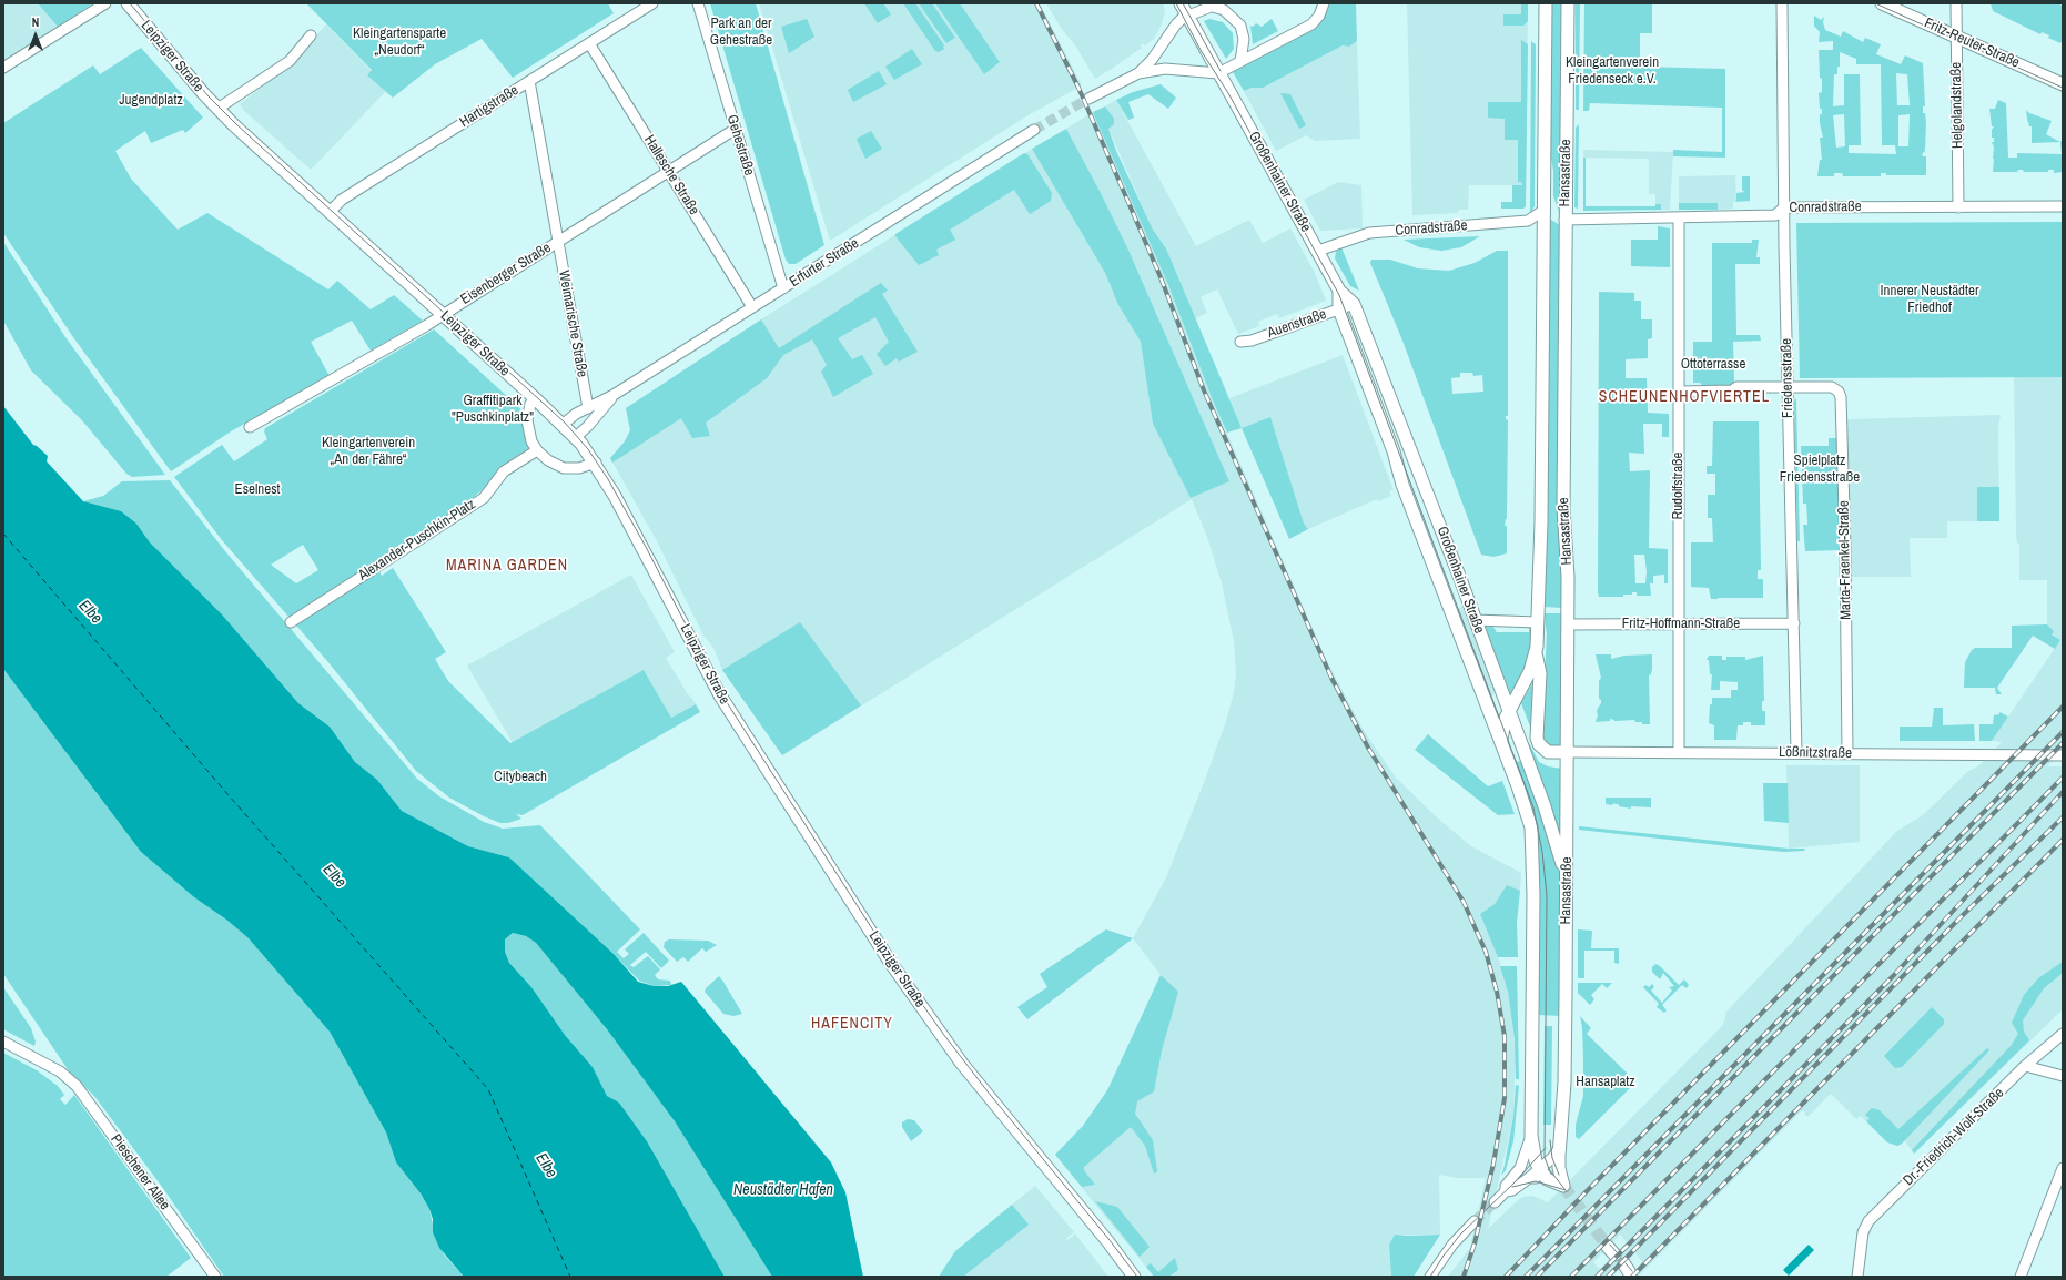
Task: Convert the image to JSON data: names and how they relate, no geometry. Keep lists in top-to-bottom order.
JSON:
{
  "streets": {
    "main road": [
      "Fritz-Reuter-Straße",
      "Leipziger Straße",
      "Hansastraße",
      "Großenhainer Straße"
    ],
    "street": [
      "Helgolandstraße",
      "Hartigstraße",
      "Gehestraße",
      "Hallesche Straße",
      "Conradstraße",
      "Erfurter Straße",
      "Eisenberger Straße",
      "Weimarische Straße",
      "Auenstraße",
      "Friedensstraße",
      "Rudolfstraße",
      "Alexander-Puschkin-Platz",
      "Marta-Fraenkel-Straße",
      "Fritz-Hoffmann-Straße",
      "Lößnitzstraße",
      "Dr.-Friedrich-Wolf-Straße",
      "Pieschener Allee"
    ]
  },
  "crossings": [
    ["Fritz-Reuter-Straße", "Helgolandstraße"],
    ["Leipziger Straße", "Hartigstraße"],
    ["Leipziger Straße", "Erfurter Straße"],
    ["Leipziger Straße", "Eisenberger Straße"],
    ["Helgolandstraße", "Conradstraße"],
    ["Hartigstraße", "Hallesche Straße"],
    ["Hartigstraße", "Weimarische Straße"],
    ["Gehestraße", "Erfurter Straße"],
    ["Gehestraße", "Eisenberger Straße"],
    ["Hansastraße", "Großenhainer Straße"],
    ["Hansastraße", "Conradstraße"],
    ["Hansastraße", "Fritz-Hoffmann-Straße"],
    ["Hansastraße", "Lößnitzstraße"],
    ["Hallesche Straße", "Erfurter Straße"],
    ["Hallesche Straße", "Eisenberger Straße"],
    ["Großenhainer Straße", "Conradstraße"],
    ["Großenhainer Straße", "Auenstraße"],
    ["Conradstraße", "Friedensstraße"],
    ["Conradstraße", "Rudolfstraße"],
    ["Erfurter Straße", "Weimarische Straße"],
    ["Eisenberger Straße", "Weimarische Straße"],
    ["Friedensstraße", "Marta-Fraenkel-Straße"],
    ["Friedensstraße", "Fritz-Hoffmann-Straße"],
    ["Friedensstraße", "Lößnitzstraße"],
    ["Rudolfstraße", "Marta-Fraenkel-Straße"],
    ["Rudolfstraße", "Fritz-Hoffmann-Straße"],
    ["Rudolfstraße", "Lößnitzstraße"],
    ["Marta-Fraenkel-Straße", "Lößnitzstraße"]
  ],
  "districts": ["SCHEUNENHOFVIERTEL", "MARINA GARDEN", "HAFENCITY"],
  "water": ["Elbe", "Neustädter Hafen"],
  "parks": [
    "Park an der Gehestraße",
    "Kleingartensparte „Neudorf“",
    "Kleingartenverein Friedenseck e.V.",
    "Jugendplatz",
    "Innerer Neustädter Friedhof",
    "Ottoterrasse",
    "Graffitipark \"Puschkinplatz\"",
    "Kleingartenverein „An der Fähre“",
    "Spielplatz Friedensstraße",
    "Eselnest",
    "Citybeach",
    "Hansaplatz"
  ],
  "north": "top"
}
